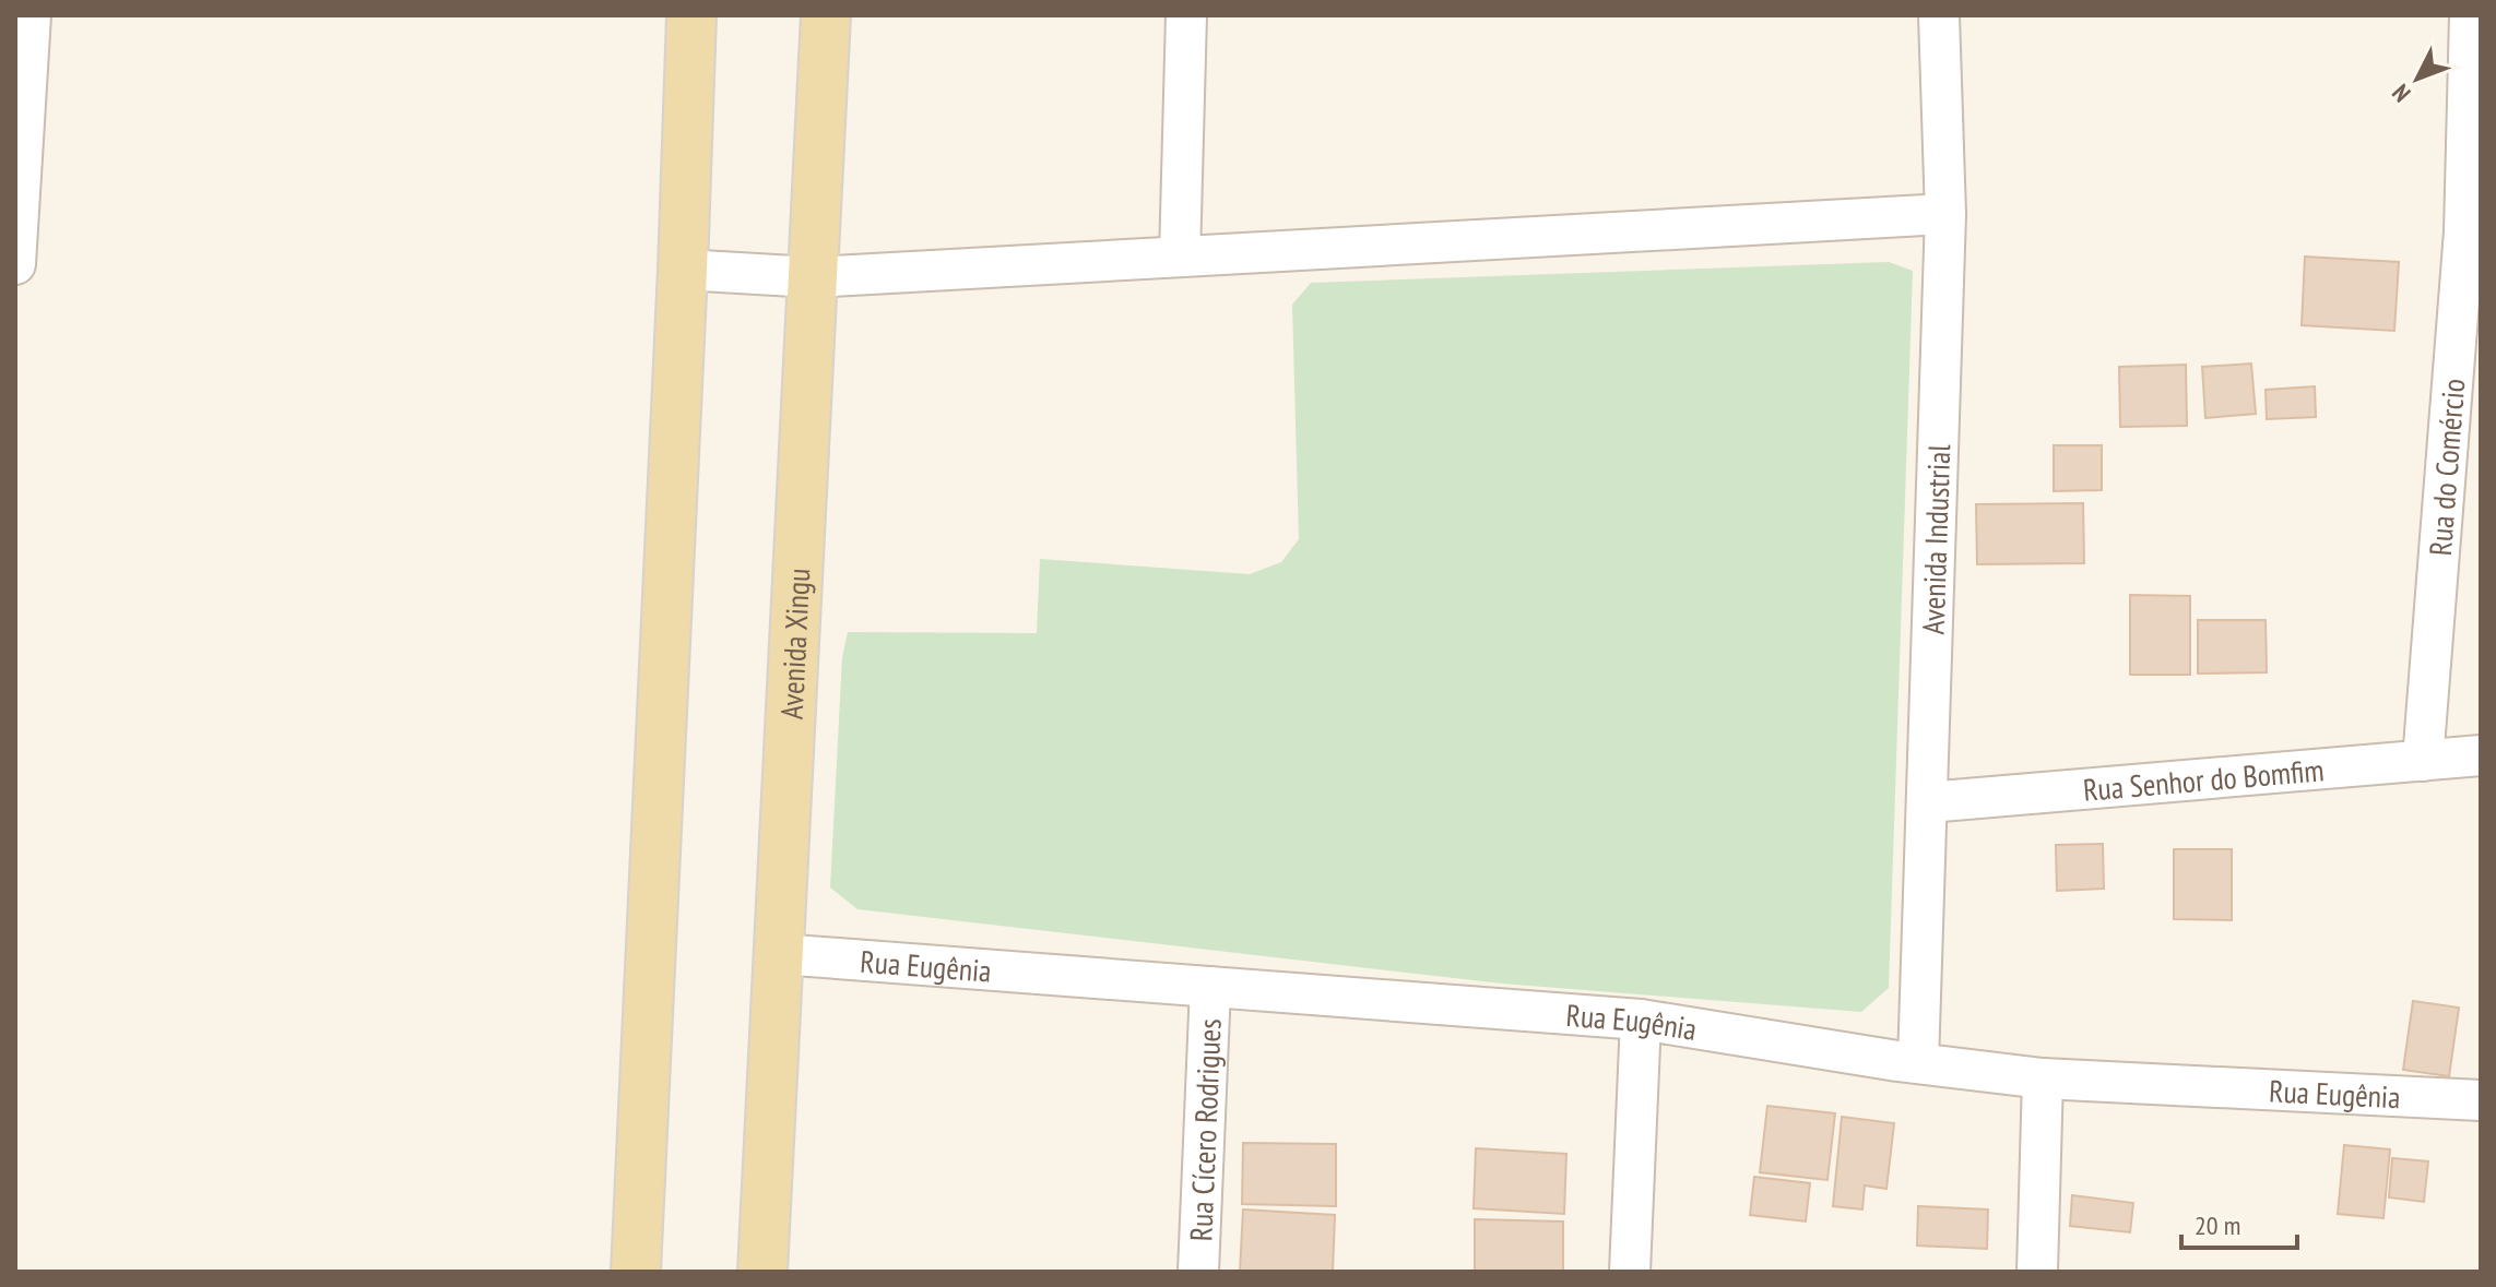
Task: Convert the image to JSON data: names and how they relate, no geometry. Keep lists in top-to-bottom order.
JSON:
{
  "streets": {
    "main road": ["Avenida Xingu"],
    "street": [
      "Rua do Comércio",
      "Avenida Industrial",
      "Rua Senhor do Bomfim",
      "Rua Eugênia",
      "Rua Cícero Rodrigues"
    ]
  },
  "crossings": [
    ["Rua do Comércio", "Rua Senhor do Bomfim"],
    ["Avenida Industrial", "Rua Senhor do Bomfim"],
    ["Avenida Industrial", "Rua Eugênia"],
    ["Avenida Xingu", "Rua Eugênia"],
    ["Rua Eugênia", "Rua Cícero Rodrigues"]
  ],
  "scale_bar": "20 m",
  "north": "bottom left"
}
